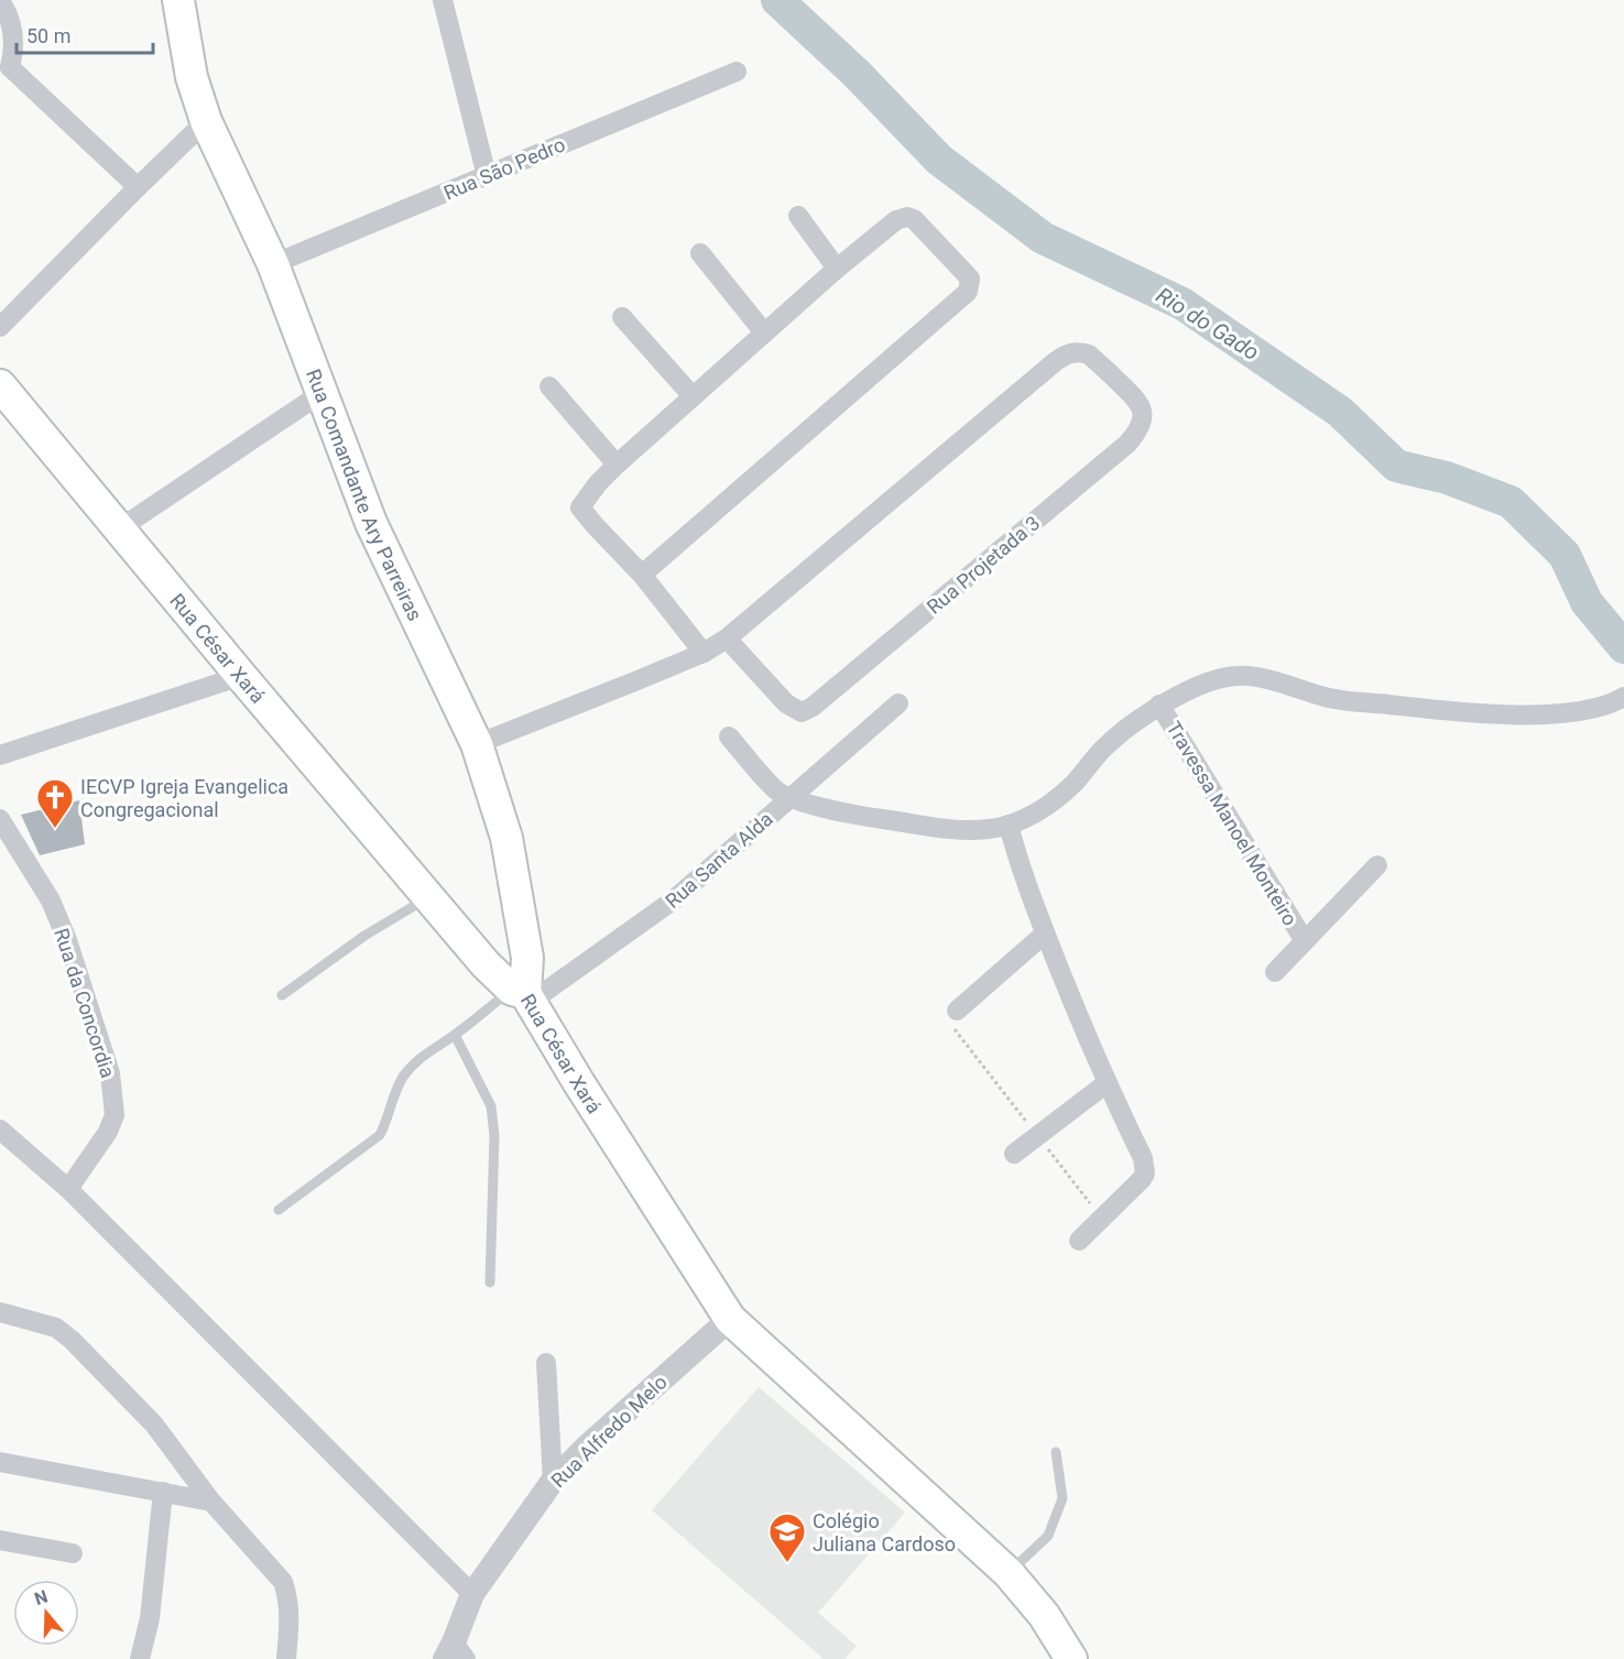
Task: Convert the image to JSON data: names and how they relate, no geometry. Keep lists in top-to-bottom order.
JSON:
{
  "streets": {
    "main road": ["Rua Comandante Ary Parreiras", "Rua César Xará"],
    "street": [
      "Rua São Pedro",
      "Rua Projetada 3",
      "Travessa Manoel Monteiro",
      "Rua Santa Alda",
      "Rua da Concordia",
      "Rua Alfredo Melo"
    ]
  },
  "crossings": [
    ["Rua São Pedro", "Rua Comandante Ary Parreiras"],
    ["Rua Comandante Ary Parreiras", "Rua César Xará"],
    ["Rua Comandante Ary Parreiras", "Rua Santa Alda"],
    ["Rua César Xará", "Rua Santa Alda"],
    ["Rua César Xará", "Rua Alfredo Melo"]
  ],
  "water": ["Rio do Gado"],
  "places": {
    "church": ["IECVP Igreja Evangelica Congregacional"],
    "school or university": ["Colégio Juliana Cardoso"]
  },
  "scale_bar": "50 m",
  "north": "top"
}
